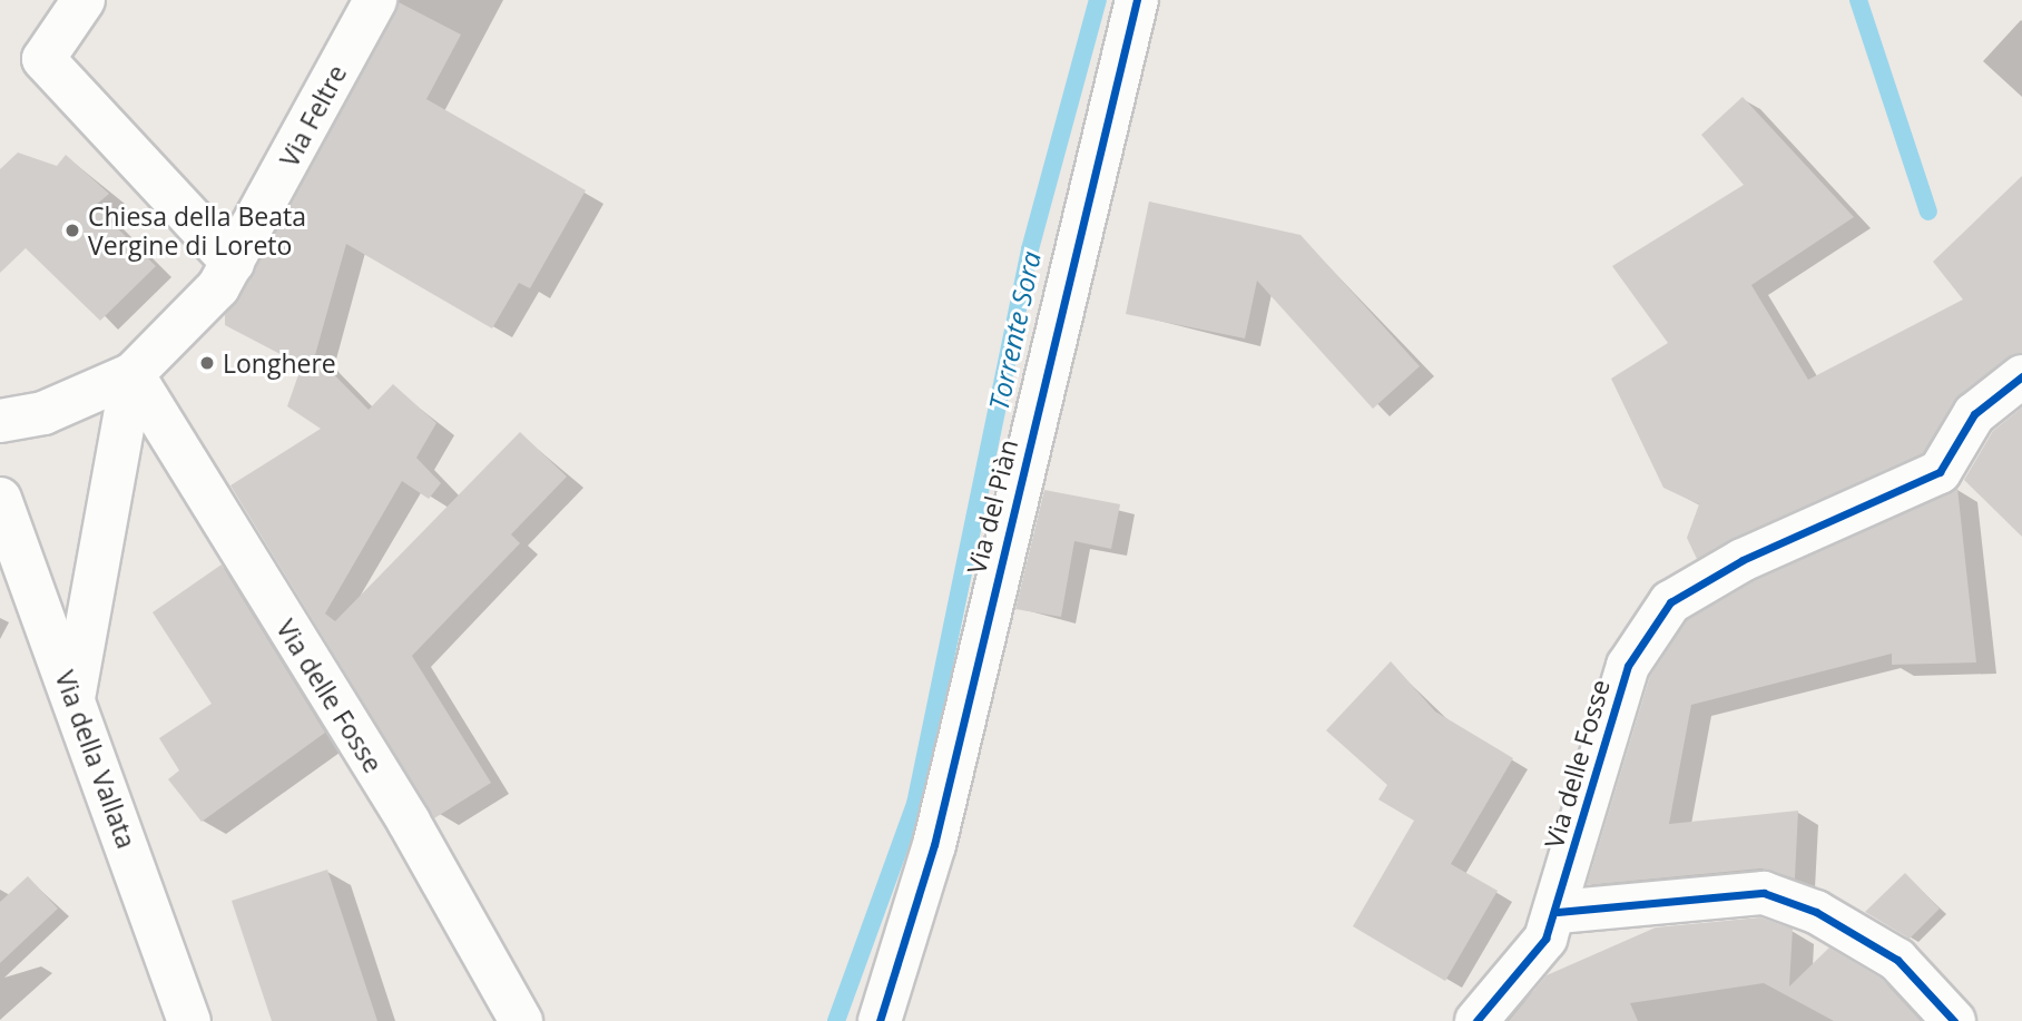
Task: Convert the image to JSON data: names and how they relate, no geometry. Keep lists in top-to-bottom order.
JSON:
{
  "streets": {
    "street": [
      "Via Feltre",
      "Via del Piàn",
      "Via delle Fosse",
      "Via della Vallata"
    ]
  },
  "crossings": [
    ["Via Feltre", "Via delle Fosse"]
  ],
  "water": ["Torrente Sora"],
  "places": ["Chiesa della Beata Vergine di Loreto", "Longhere"]
}
